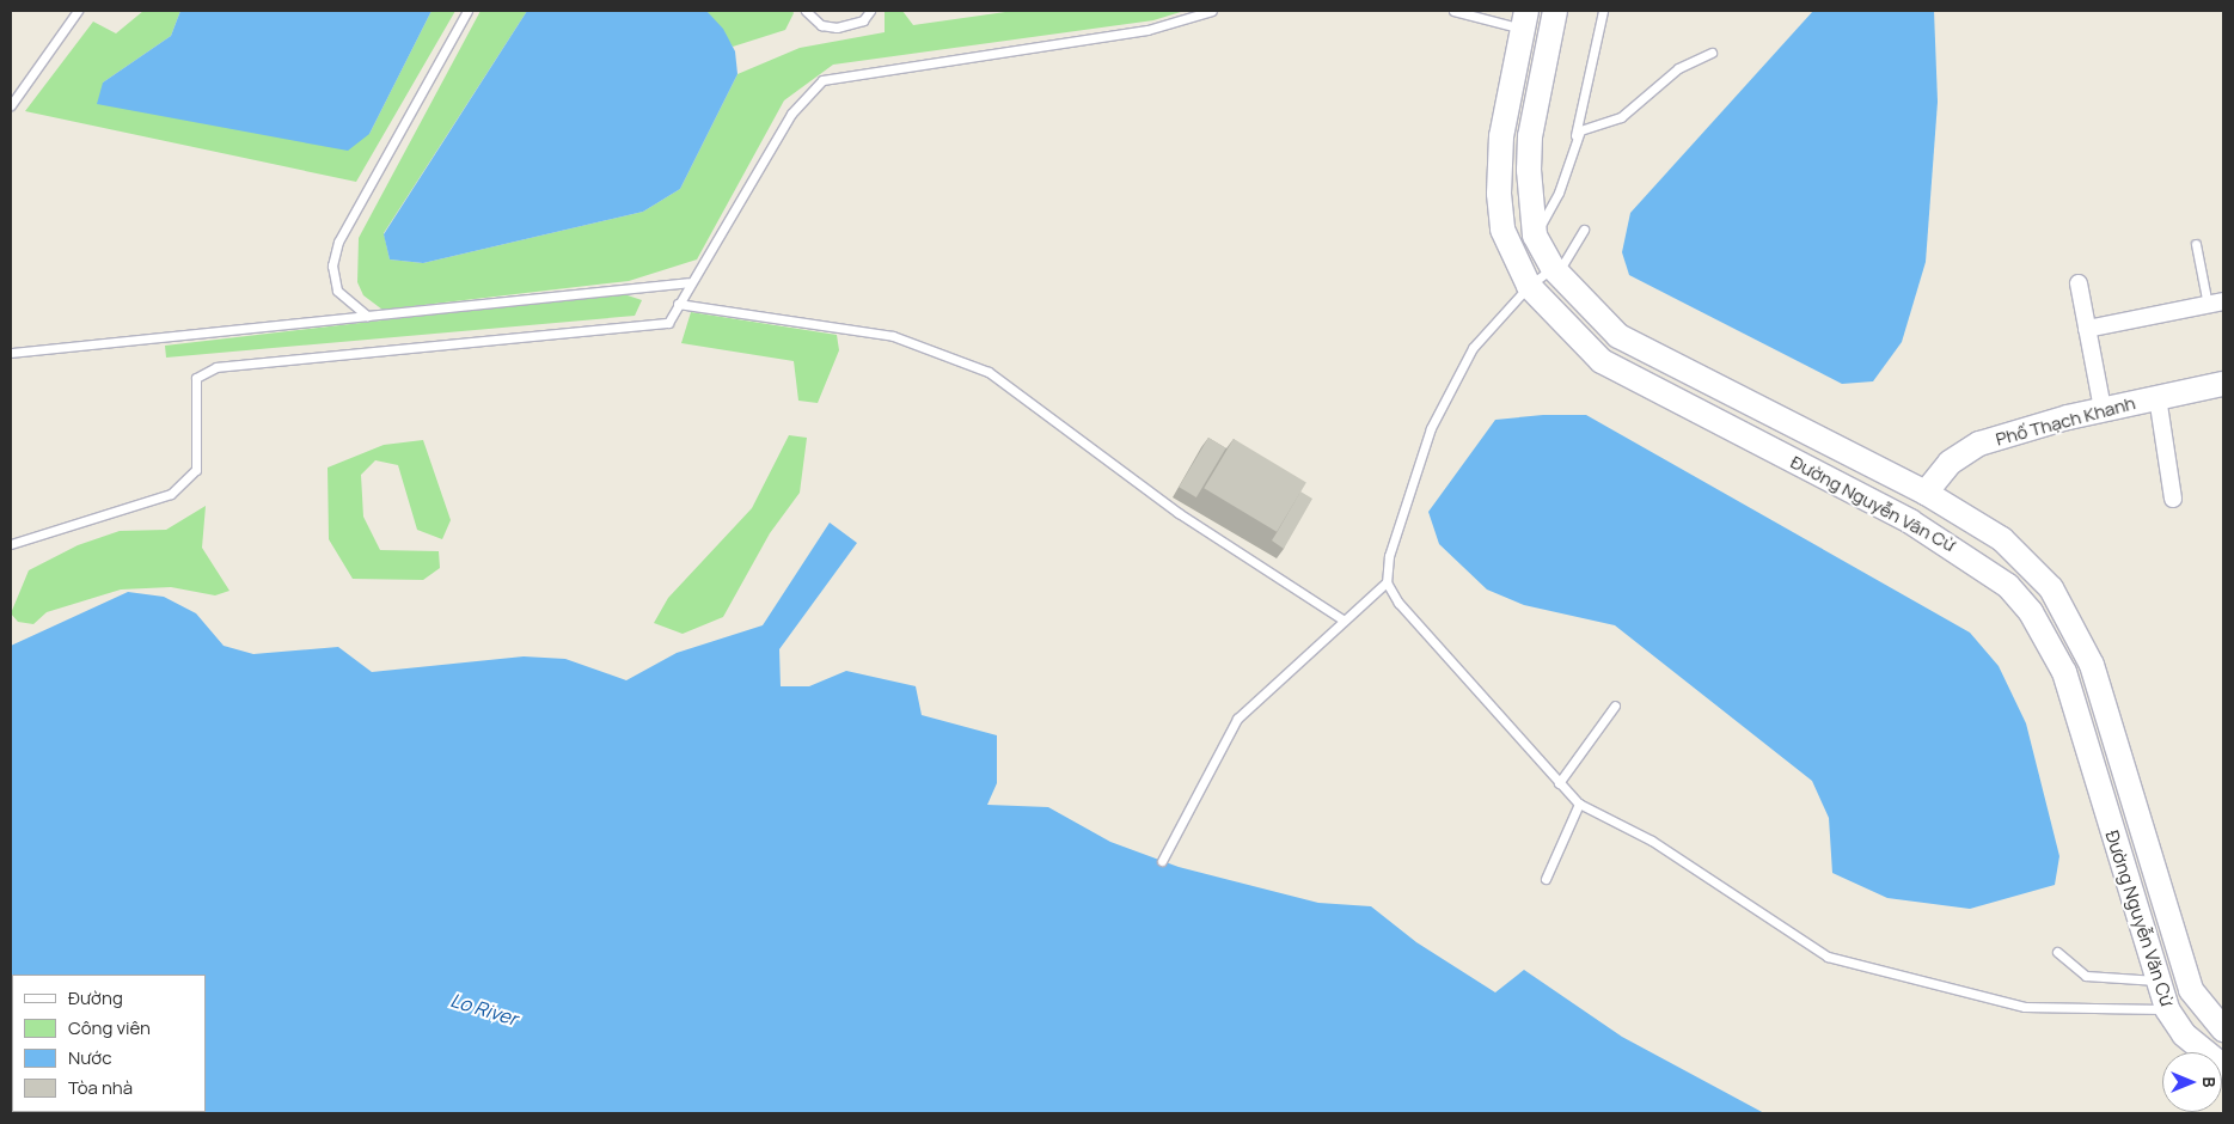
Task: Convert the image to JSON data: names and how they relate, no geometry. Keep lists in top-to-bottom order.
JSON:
{
  "streets": {
    "main road": ["Phố Thạch Khanh", "Đường Nguyễn Văn Cừ"]
  },
  "crossings": [
    ["Phố Thạch Khanh", "Đường Nguyễn Văn Cừ"]
  ],
  "water": ["Lo River"],
  "legend": [
    "Đường",
    "Công viên",
    "Nước",
    "Tòa nhà"
  ],
  "north": "right"
}
